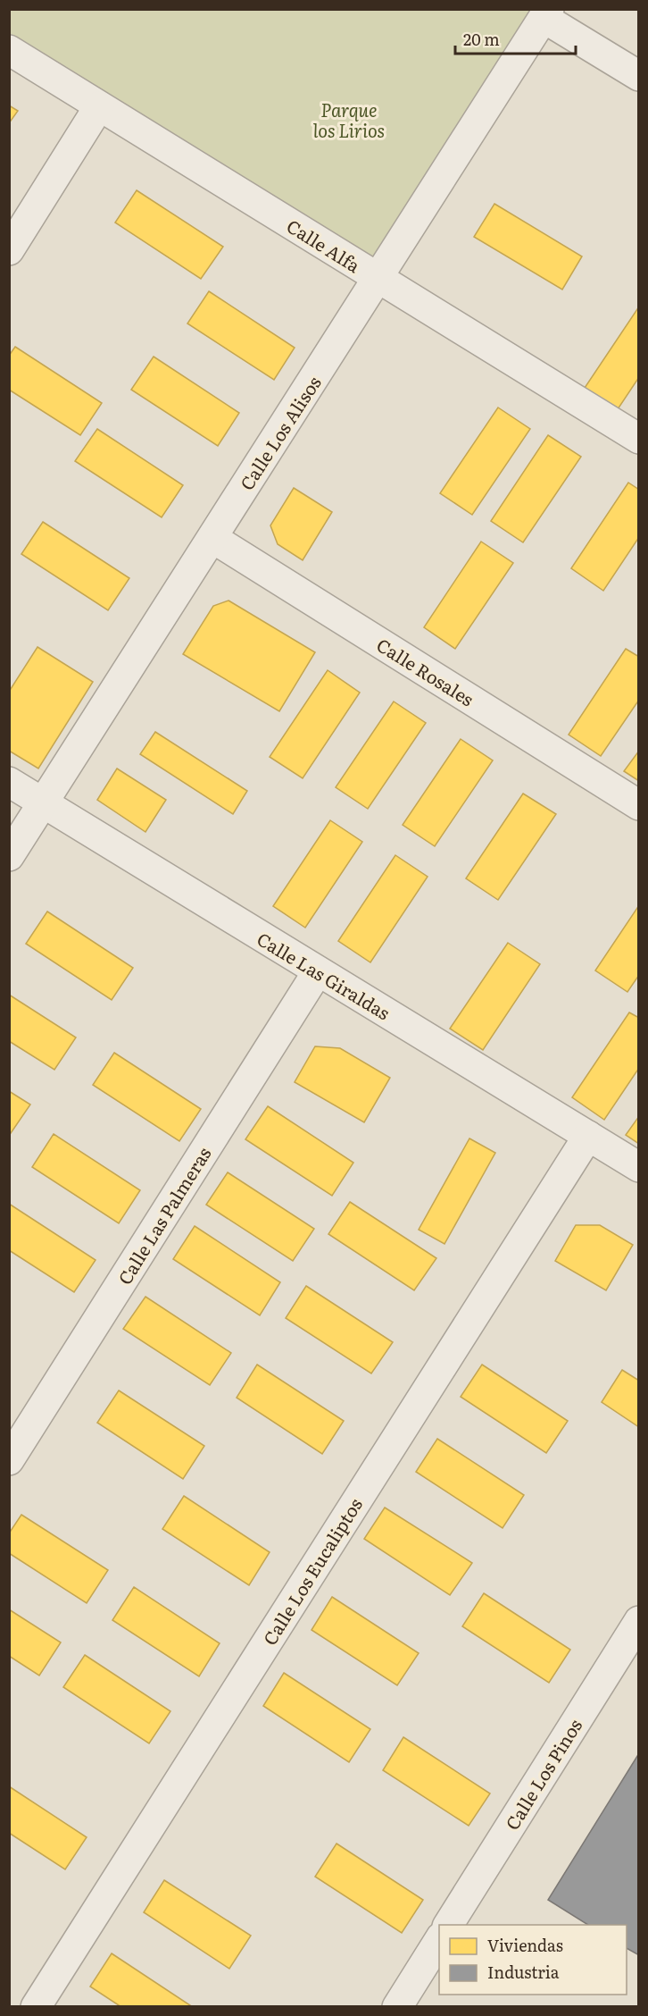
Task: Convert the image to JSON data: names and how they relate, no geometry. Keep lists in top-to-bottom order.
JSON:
{
  "streets": {
    "street": [
      "Calle Alfa",
      "Calle Los Alisos",
      "Calle Rosales",
      "Calle Las Giraldas",
      "Calle Las Palmeras",
      "Calle Los Eucaliptos",
      "Calle Los Pinos"
    ]
  },
  "crossings": [
    ["Calle Alfa", "Calle Los Alisos"],
    ["Calle Los Alisos", "Calle Rosales"],
    ["Calle Los Alisos", "Calle Las Giraldas"],
    ["Calle Las Giraldas", "Calle Las Palmeras"],
    ["Calle Las Giraldas", "Calle Los Eucaliptos"]
  ],
  "parks": ["Parque los Lirios"],
  "legend": ["Viviendas", "Industria"],
  "scale_bar": "20 m"
}
